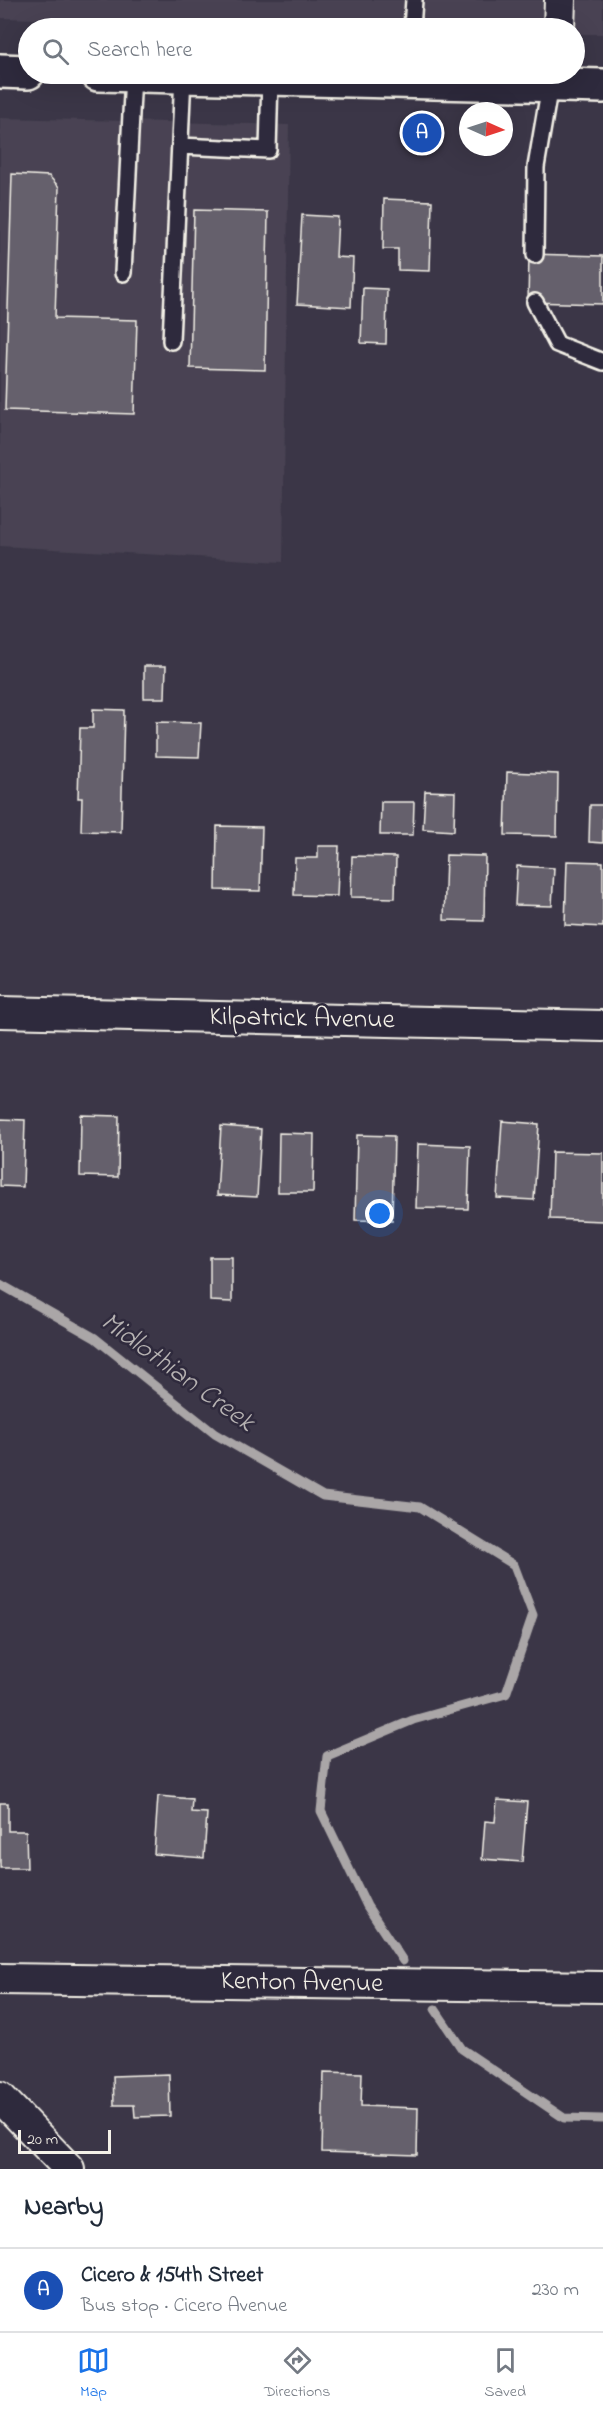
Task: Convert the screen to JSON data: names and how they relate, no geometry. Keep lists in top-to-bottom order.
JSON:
{
  "streets": {
    "street": ["Kilpatrick Avenue", "Kenton Avenue"]
  },
  "water": ["Midlothian Creek"],
  "scale_bar": "20 m",
  "north": "right",
  "page": {
    "search": "Search here",
    "pins": "A",
    "scale": "20 m",
    "heading": "Nearby",
    "list": [
      {
        "mark": "A",
        "name": "Cicero & 154th Street",
        "note": "Bus stop · Cicero Avenue",
        "value": "230 m"
      }
    ],
    "nav": ["Map", "Directions", "Saved"]
  }
}
